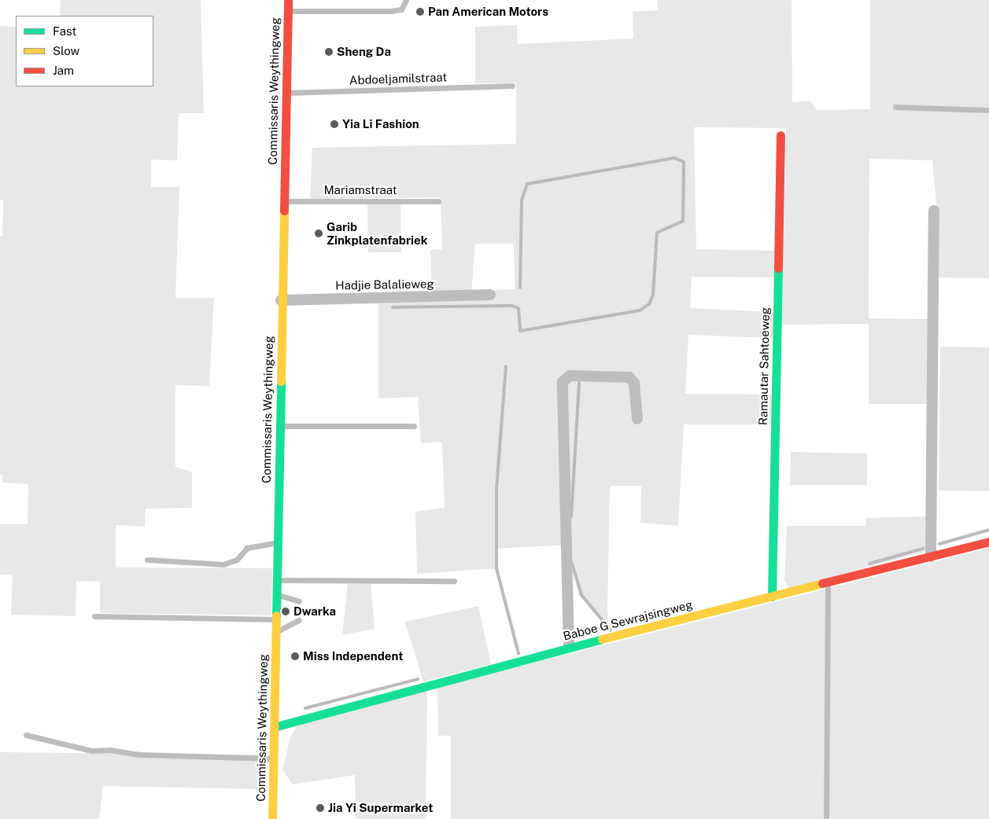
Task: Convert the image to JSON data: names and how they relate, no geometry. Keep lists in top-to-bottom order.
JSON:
{
  "streets": {
    "street": [
      "Commissaris Weythingweg",
      "Hadjie Balalieweg",
      "Ramautar Sahtoeweg",
      "Baboe G Sewrajsingweg"
    ],
    "lane": ["Abdoeljamilstraat", "Mariamstraat"]
  },
  "crossings": [
    ["Abdoeljamilstraat", "Commissaris Weythingweg"],
    ["Commissaris Weythingweg", "Mariamstraat"],
    ["Commissaris Weythingweg", "Hadjie Balalieweg"],
    ["Commissaris Weythingweg", "Baboe G Sewrajsingweg"],
    ["Ramautar Sahtoeweg", "Baboe G Sewrajsingweg"]
  ],
  "places": [
    "Pan American Motors",
    "Sheng Da",
    "Yia Li Fashion",
    "Garib Zinkplatenfabriek",
    "Dwarka",
    "Miss Independent",
    "Jia Yi Supermarket"
  ],
  "legend": ["Fast", "Slow", "Jam"]
}
